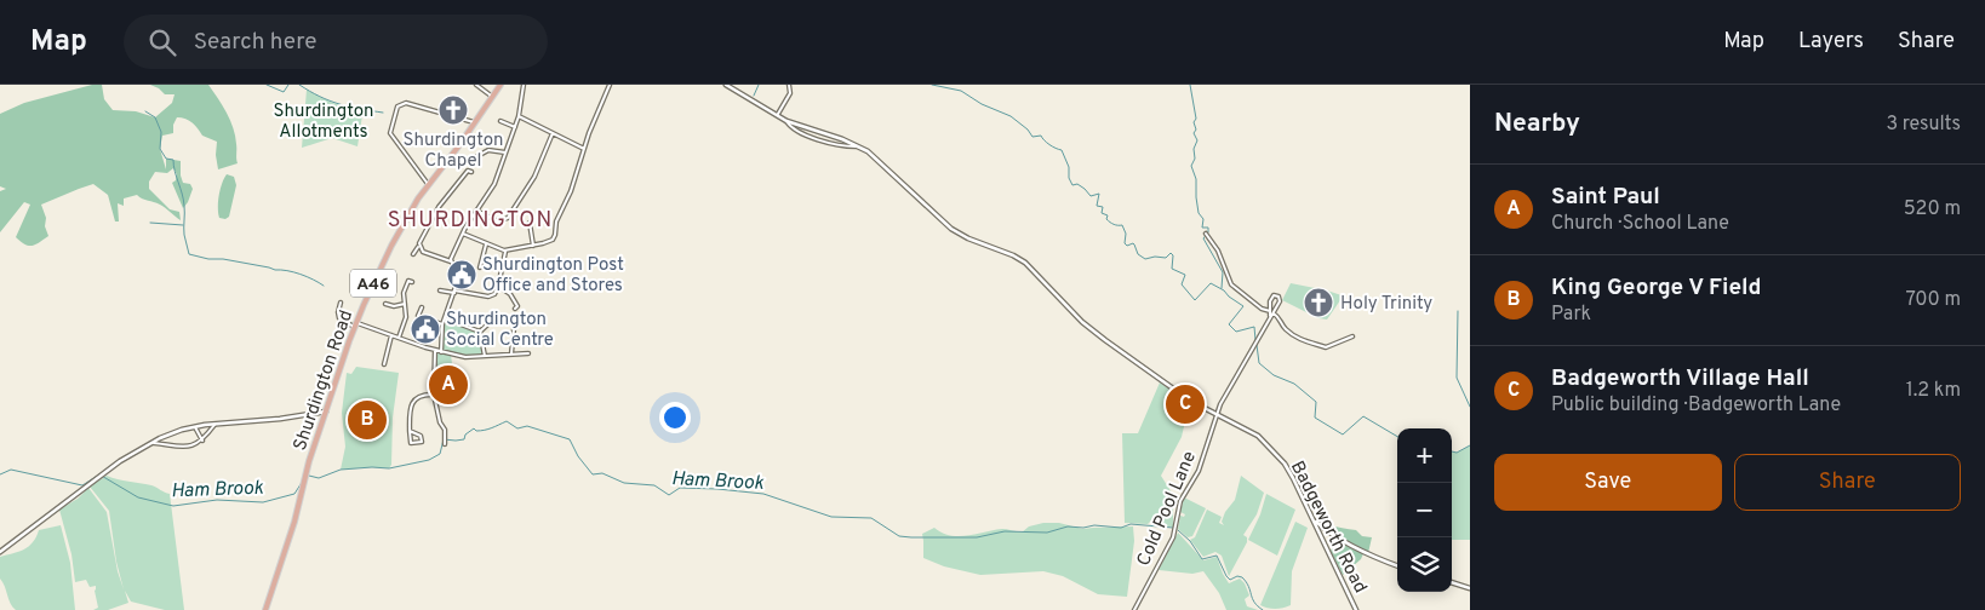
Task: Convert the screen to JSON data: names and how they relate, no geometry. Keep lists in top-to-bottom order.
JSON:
{
  "streets": {
    "main road": ["A46", "Shurdington Road"],
    "street": ["Cold Pool Lane", "Badgeworth Road"]
  },
  "crossings": [
    ["Cold Pool Lane", "Badgeworth Road"]
  ],
  "districts": ["SHURDINGTON"],
  "water": ["Ham Brook"],
  "parks": ["Shurdington Allotments"],
  "places": {
    "church": ["Shurdington Chapel", "Holy Trinity"],
    "public building": ["Shurdington Post Office and Stores", "Shurdington Social Centre"]
  },
  "page": {
    "header": "Map",
    "search": "Search here",
    "nav": ["Map", "Layers", "Share"],
    "heading": ["Nearby", "3 results"],
    "list": [
      {
        "mark": "A",
        "name": "Saint Paul",
        "note": "Church · School Lane",
        "value": "520 m"
      },
      {
        "mark": "B",
        "name": "King George V Field",
        "note": "Park",
        "value": "700 m"
      },
      {
        "mark": "C",
        "name": "Badgeworth Village Hall",
        "note": "Public building · Badgeworth Lane",
        "value": "1.2 km"
      }
    ],
    "pins": ["A", "C", "B"],
    "map_buttons": ["+", "−"],
    "buttons": ["Save", "Share"]
  }
}
